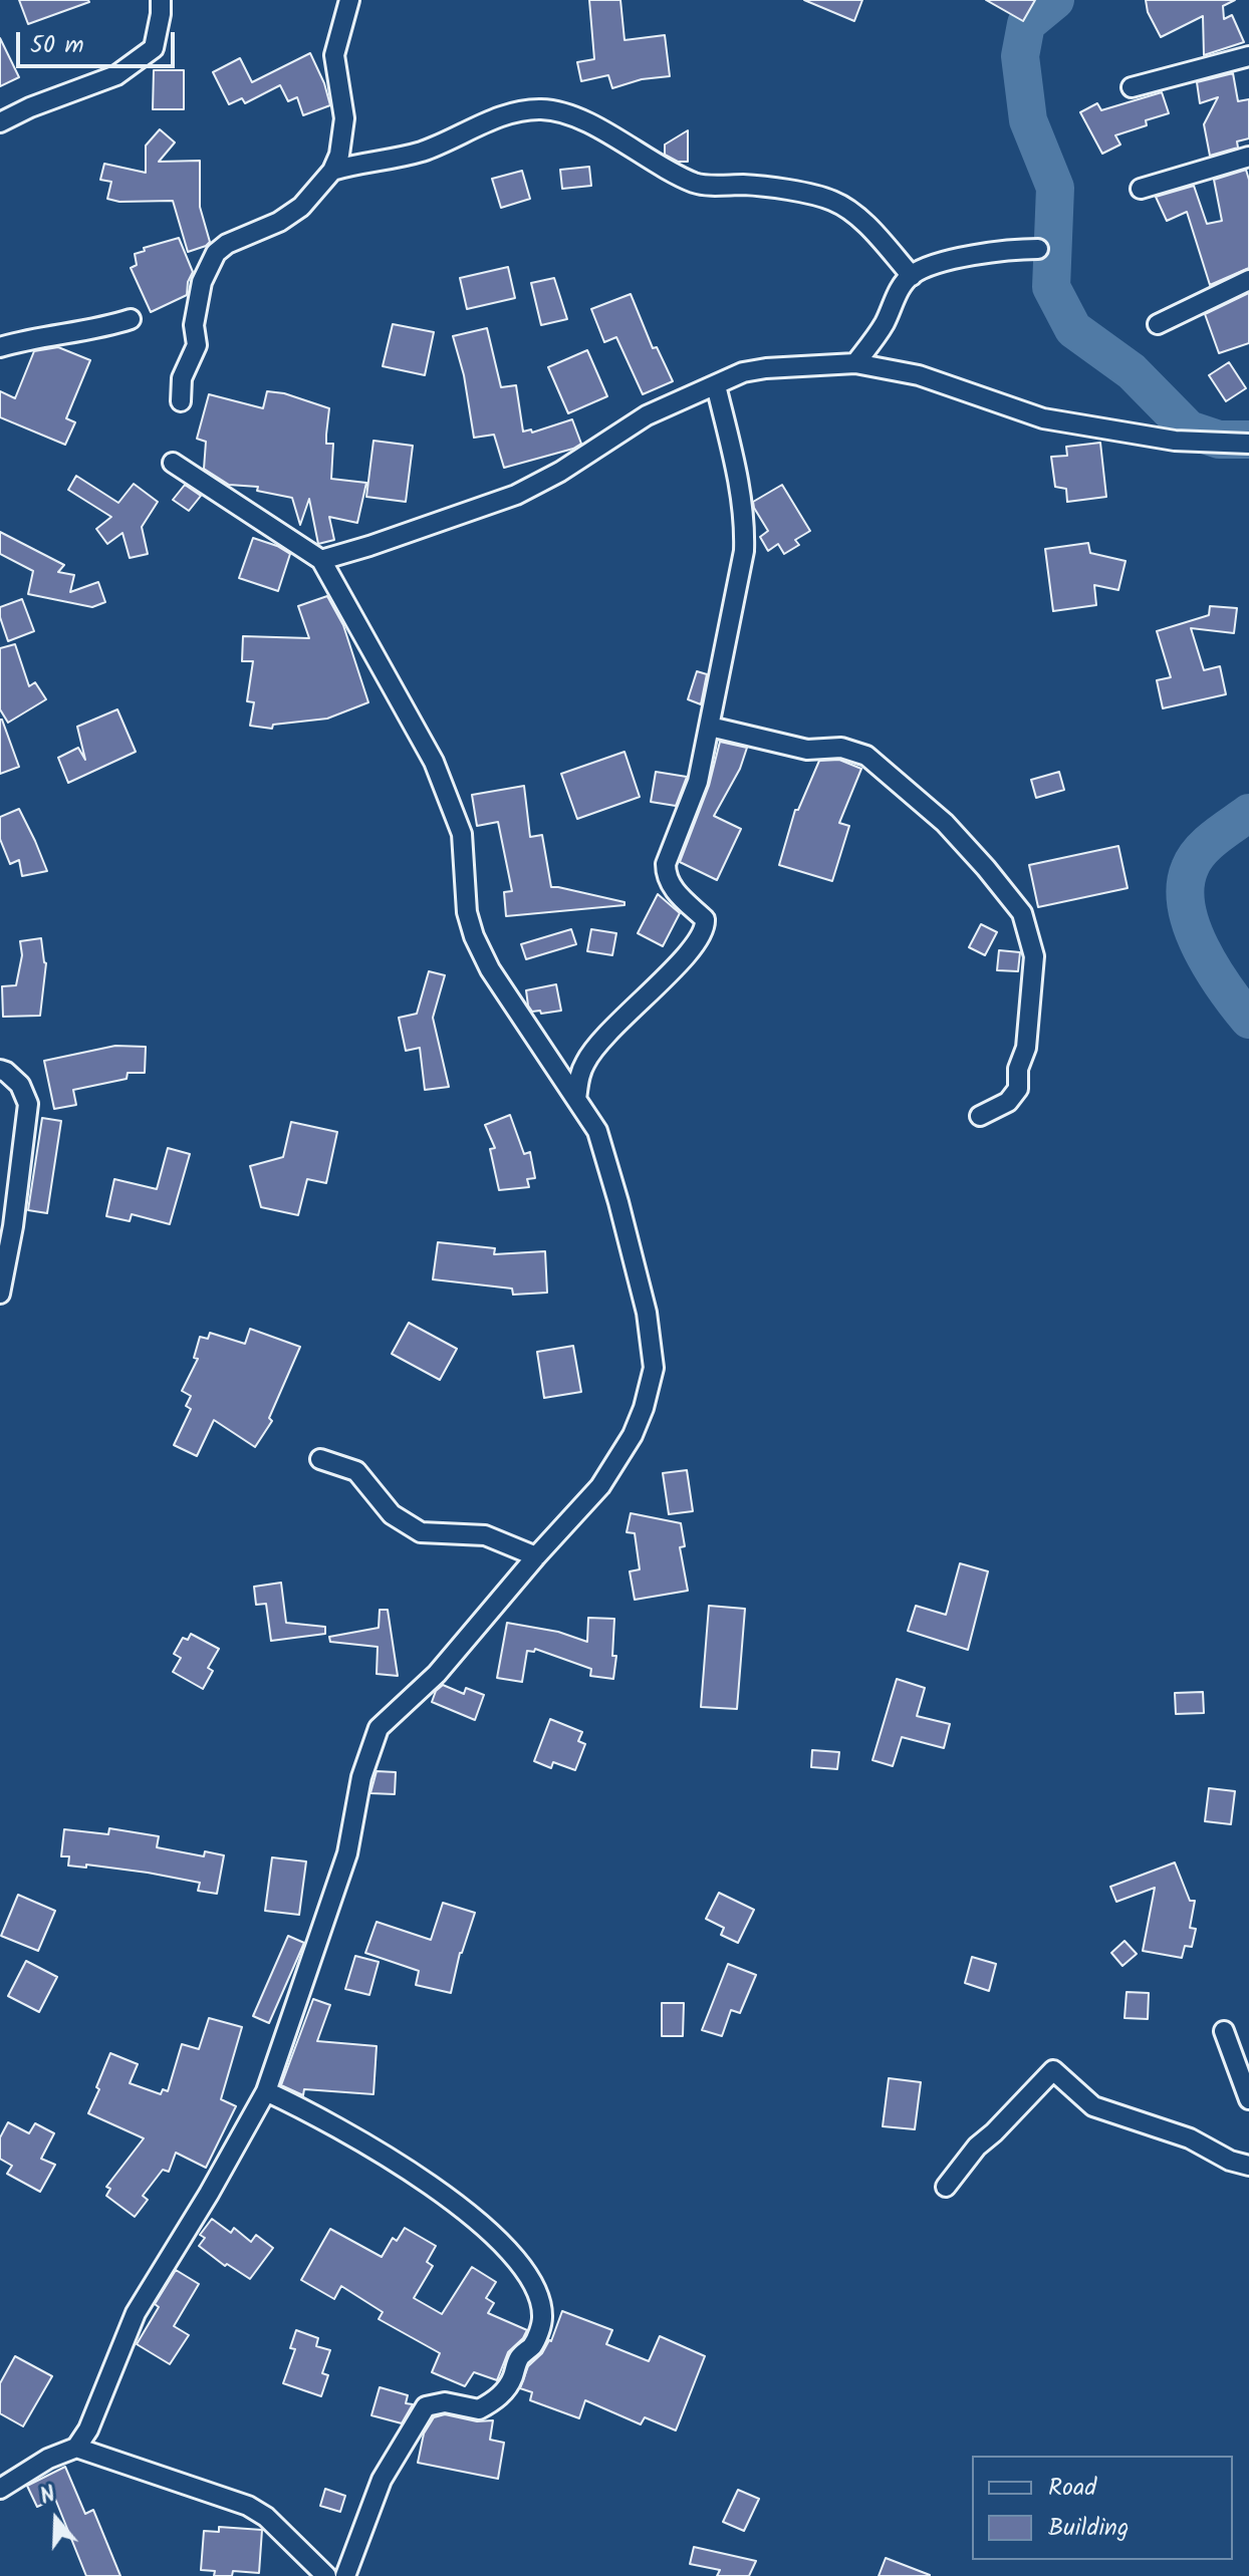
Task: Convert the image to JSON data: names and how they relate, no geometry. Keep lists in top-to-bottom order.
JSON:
{
  "legend": ["Road", "Building"],
  "scale_bar": "50 m",
  "north": "top"
}
